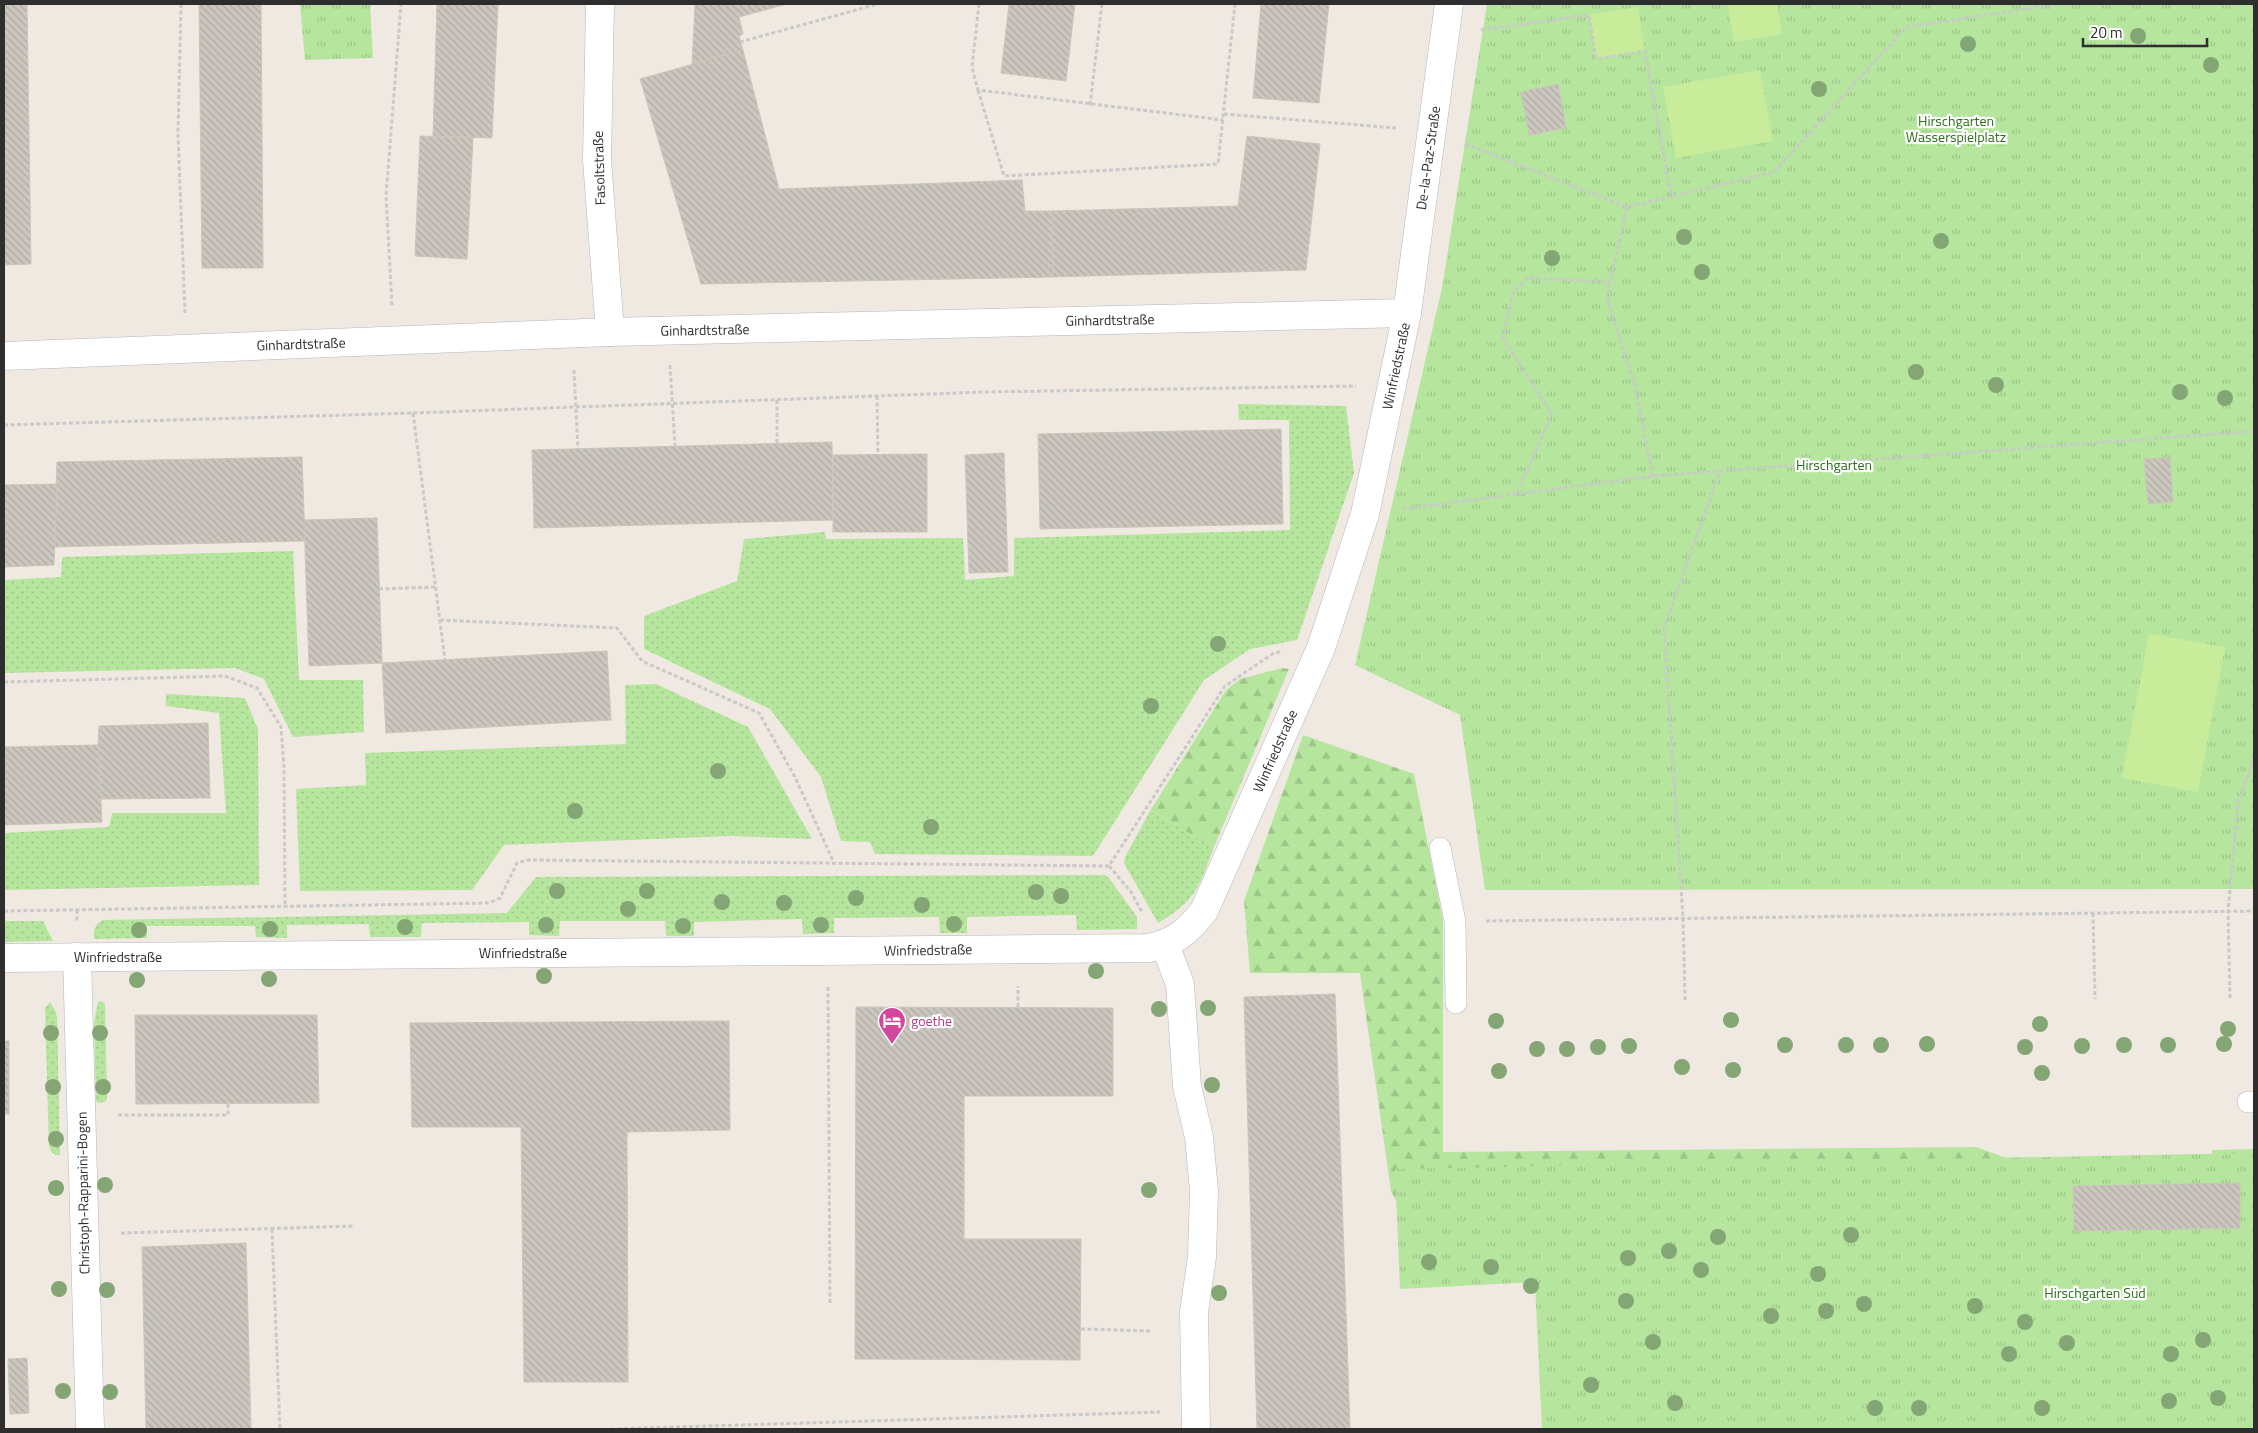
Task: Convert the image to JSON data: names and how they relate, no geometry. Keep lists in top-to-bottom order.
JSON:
{
  "streets": {
    "street": [
      "De-la-Paz-Straße",
      "Fasoltstraße",
      "Ginhardtstraße",
      "Winfriedstraße",
      "Christoph-Rapparini-Bogen"
    ]
  },
  "crossings": [
    ["De-la-Paz-Straße", "Ginhardtstraße"],
    ["De-la-Paz-Straße", "Winfriedstraße"],
    ["Fasoltstraße", "Ginhardtstraße"],
    ["Ginhardtstraße", "Winfriedstraße"],
    ["Winfriedstraße", "Christoph-Rapparini-Bogen"]
  ],
  "parks": ["Hirschgarten Wasserspielplatz", "Hirschgarten", "Hirschgarten Süd"],
  "places": {
    "hotel": ["goethe"]
  },
  "scale_bar": "20 m"
}
